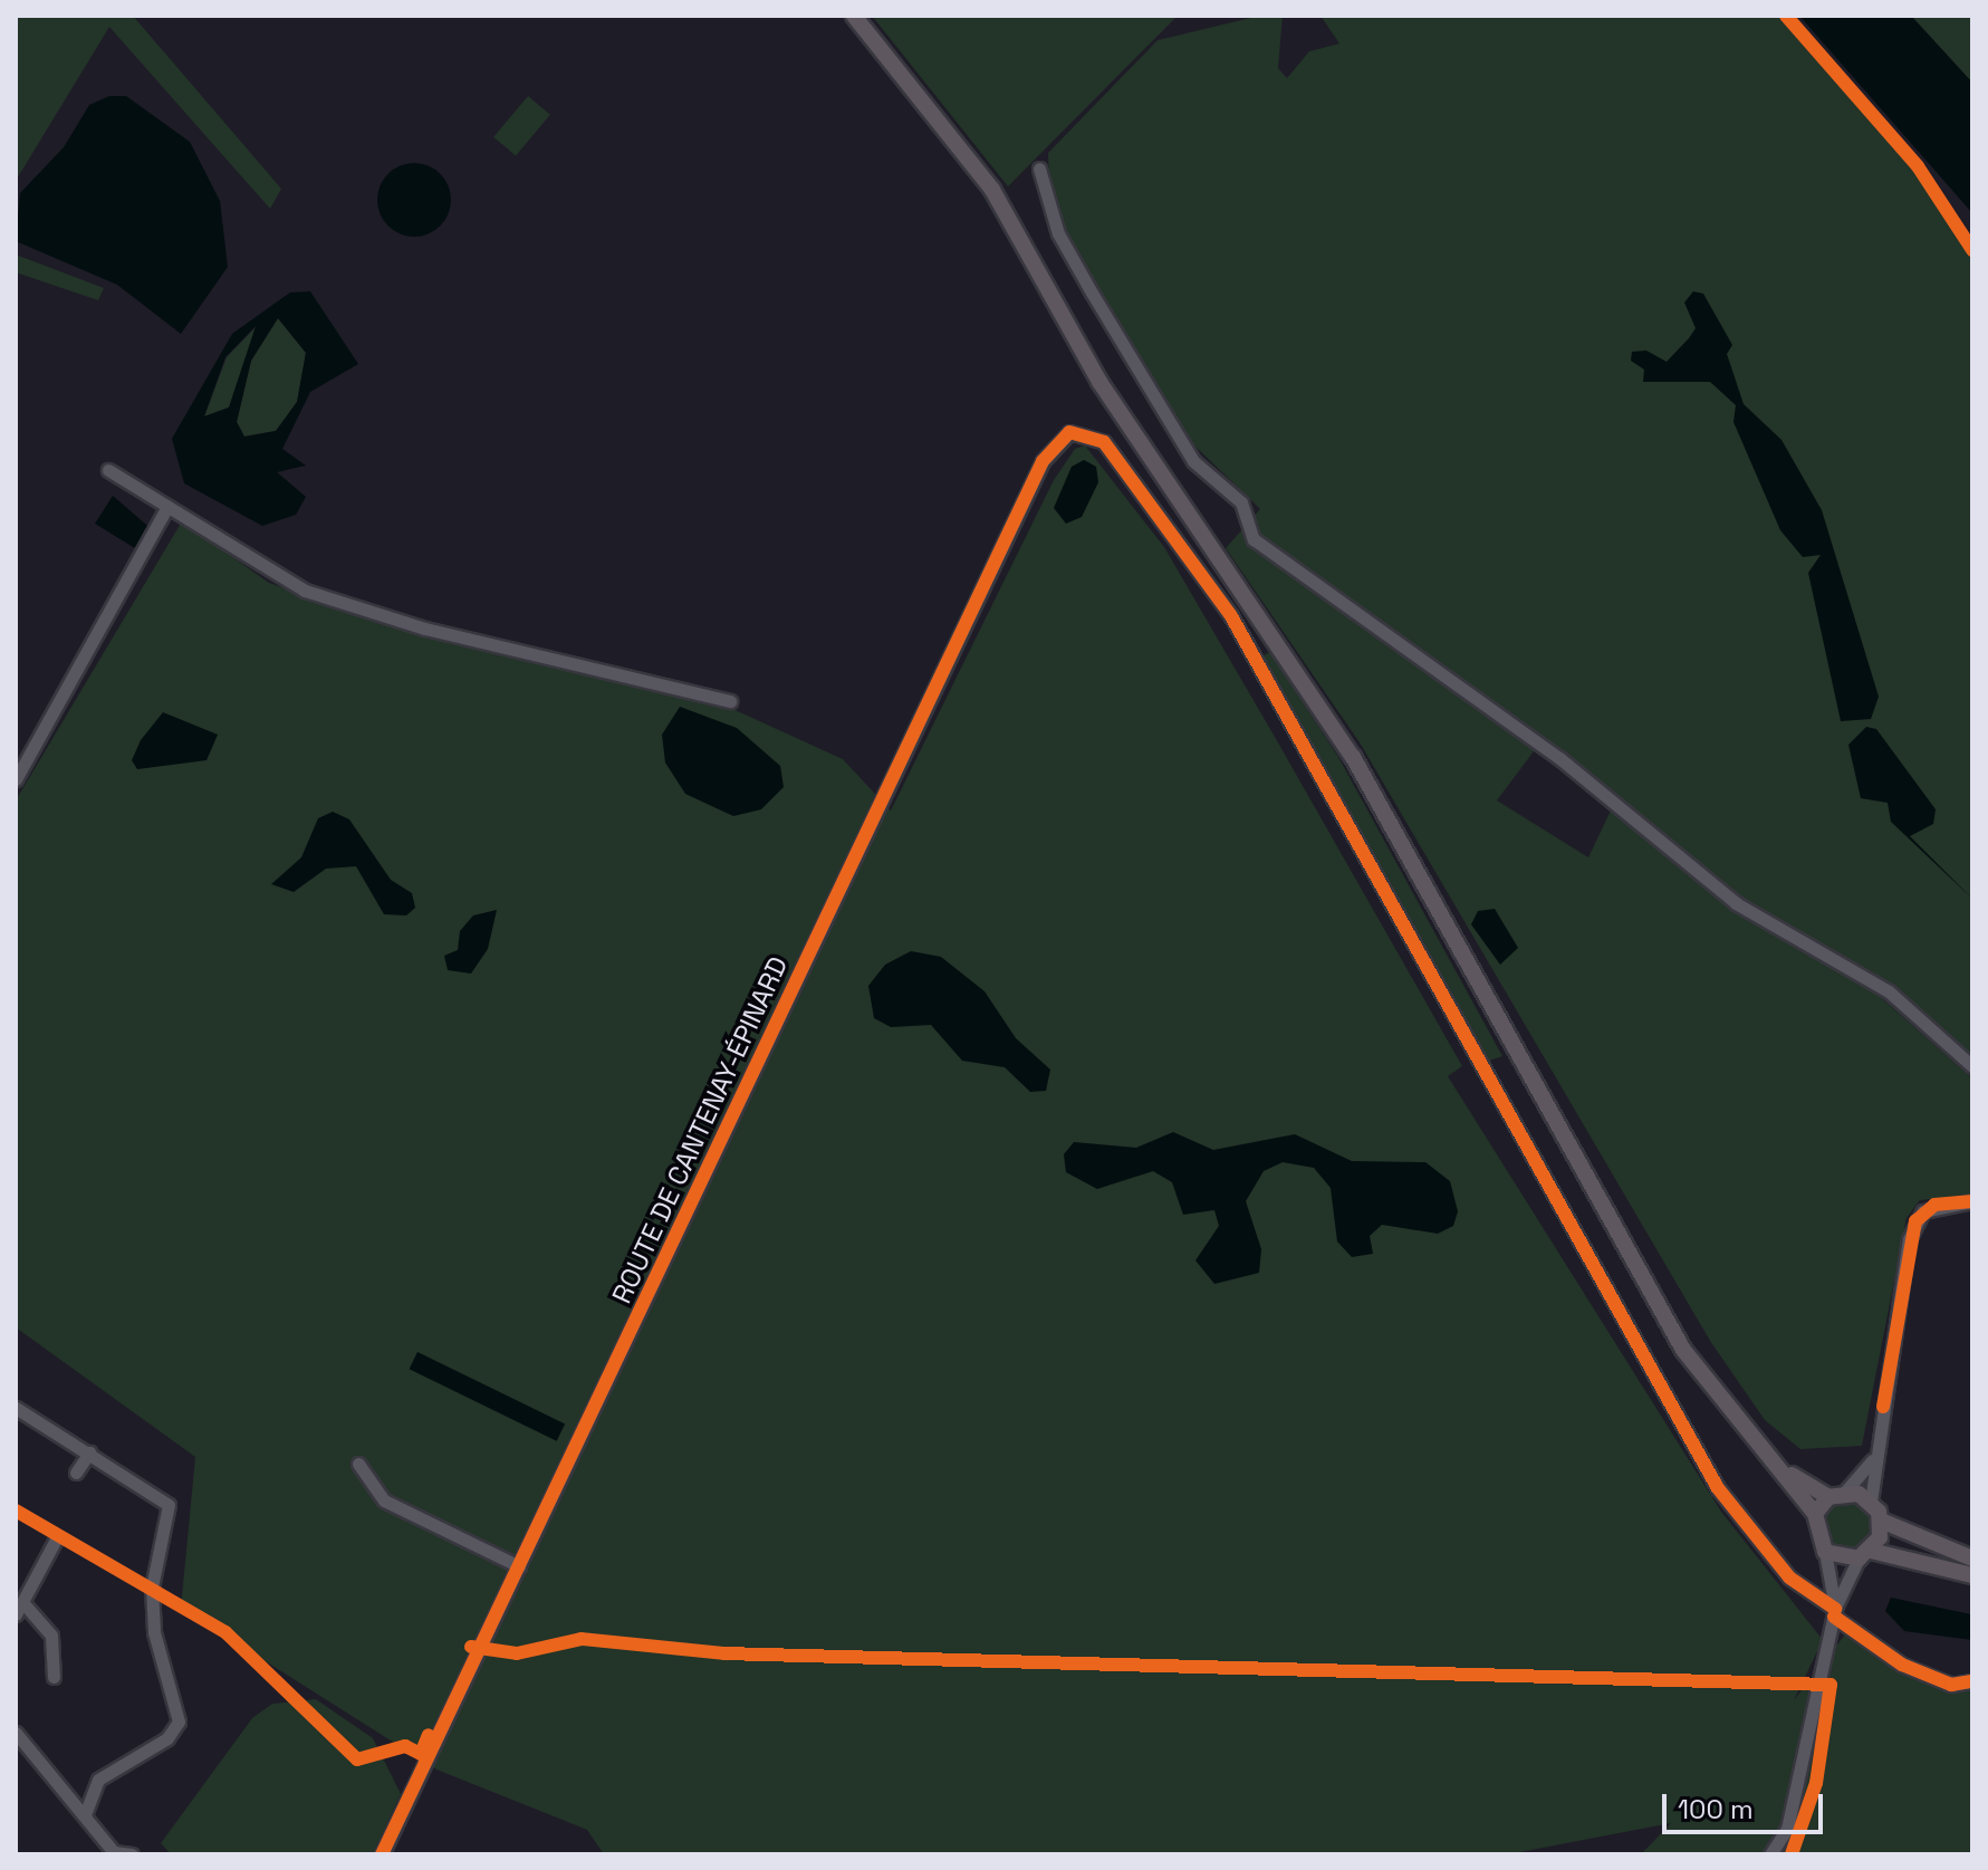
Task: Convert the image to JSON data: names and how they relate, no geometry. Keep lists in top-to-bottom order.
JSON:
{
  "streets": {
    "street": ["ROUTE DE CANTENAY-ÉPINARD"]
  },
  "scale_bar": "100 m"
}
